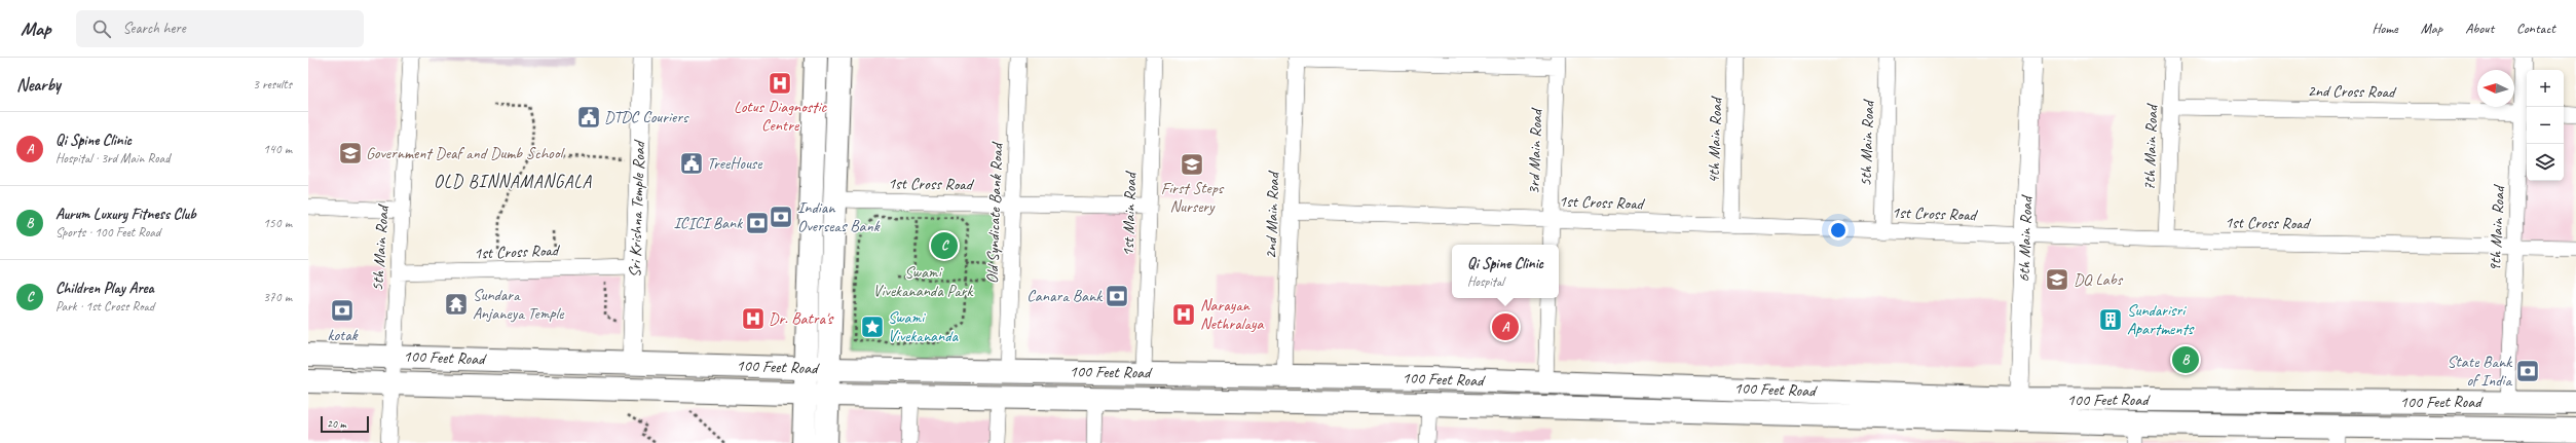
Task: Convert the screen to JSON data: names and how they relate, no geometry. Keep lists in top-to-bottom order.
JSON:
{
  "streets": {
    "main road": ["100 Feet Road"],
    "street": [
      "2nd Cross Road",
      "4th Main Road",
      "5th Main Road",
      "7th Main Road",
      "3rd Main Road",
      "1st Cross Road",
      "Sri Krishna Temple Road",
      "Old Syndicate Bank Road",
      "1st Main Road",
      "2nd Main Road",
      "9th Main Road",
      "6th Main Road"
    ]
  },
  "crossings": [
    ["2nd Cross Road", "7th Main Road"],
    ["2nd Cross Road", "9th Main Road"],
    ["4th Main Road", "1st Cross Road"],
    ["5th Main Road", "1st Cross Road"],
    ["5th Main Road", "100 Feet Road"],
    ["7th Main Road", "1st Cross Road"],
    ["3rd Main Road", "1st Cross Road"],
    ["1st Cross Road", "Sri Krishna Temple Road"],
    ["1st Cross Road", "Old Syndicate Bank Road"],
    ["1st Cross Road", "1st Main Road"],
    ["1st Cross Road", "2nd Main Road"],
    ["1st Cross Road", "9th Main Road"],
    ["1st Cross Road", "6th Main Road"],
    ["Sri Krishna Temple Road", "100 Feet Road"],
    ["Old Syndicate Bank Road", "100 Feet Road"],
    ["1st Main Road", "100 Feet Road"],
    ["2nd Main Road", "100 Feet Road"],
    ["9th Main Road", "100 Feet Road"],
    ["6th Main Road", "100 Feet Road"]
  ],
  "districts": ["OLD BINNAMANGALA"],
  "parks": ["Swami Vivekananda Park"],
  "places": {
    "hospital": ["Lotus Diagnostic Centre", "Narayan Nethralaya", "Dr. Batra's"],
    "public building": ["DTDC Couriers", "TreeHouse"],
    "school or university": ["Government Deaf and Dumb School", "First Steps Nursery", "DQ Labs"],
    "bank": [
      "Indian Overseas Bank",
      "ICICI Bank",
      "Canara Bank",
      "kotak",
      "State Bank of India"
    ],
    "temple": ["Sundara Anjaneya Temple"],
    "building": ["Sundarisri Apartments"],
    "place": ["Swami Vivekananda"]
  },
  "scale_bar": "20 m",
  "north": "left",
  "page": {
    "header": "Map",
    "search": "Search here",
    "nav": [
      "Home",
      "Map",
      "About",
      "Contact"
    ],
    "heading": ["Nearby", "3 results"],
    "map_buttons": ["+", "−"],
    "list": [
      {
        "mark": "A",
        "name": "Qi Spine Clinic",
        "note": "Hospital · 3rd Main Road",
        "value": "140 m"
      },
      {
        "mark": "B",
        "name": "Aurum Luxury Fitness Club",
        "note": "Sports · 100 Feet Road",
        "value": "150 m"
      },
      {
        "mark": "C",
        "name": "Children Play Area",
        "note": "Park · 1st Cross Road",
        "value": "370 m"
      }
    ],
    "pins": ["C", "A", "B"],
    "popup": ["Qi Spine Clinic", "Hospital"],
    "scale": "20 m"
  }
}
